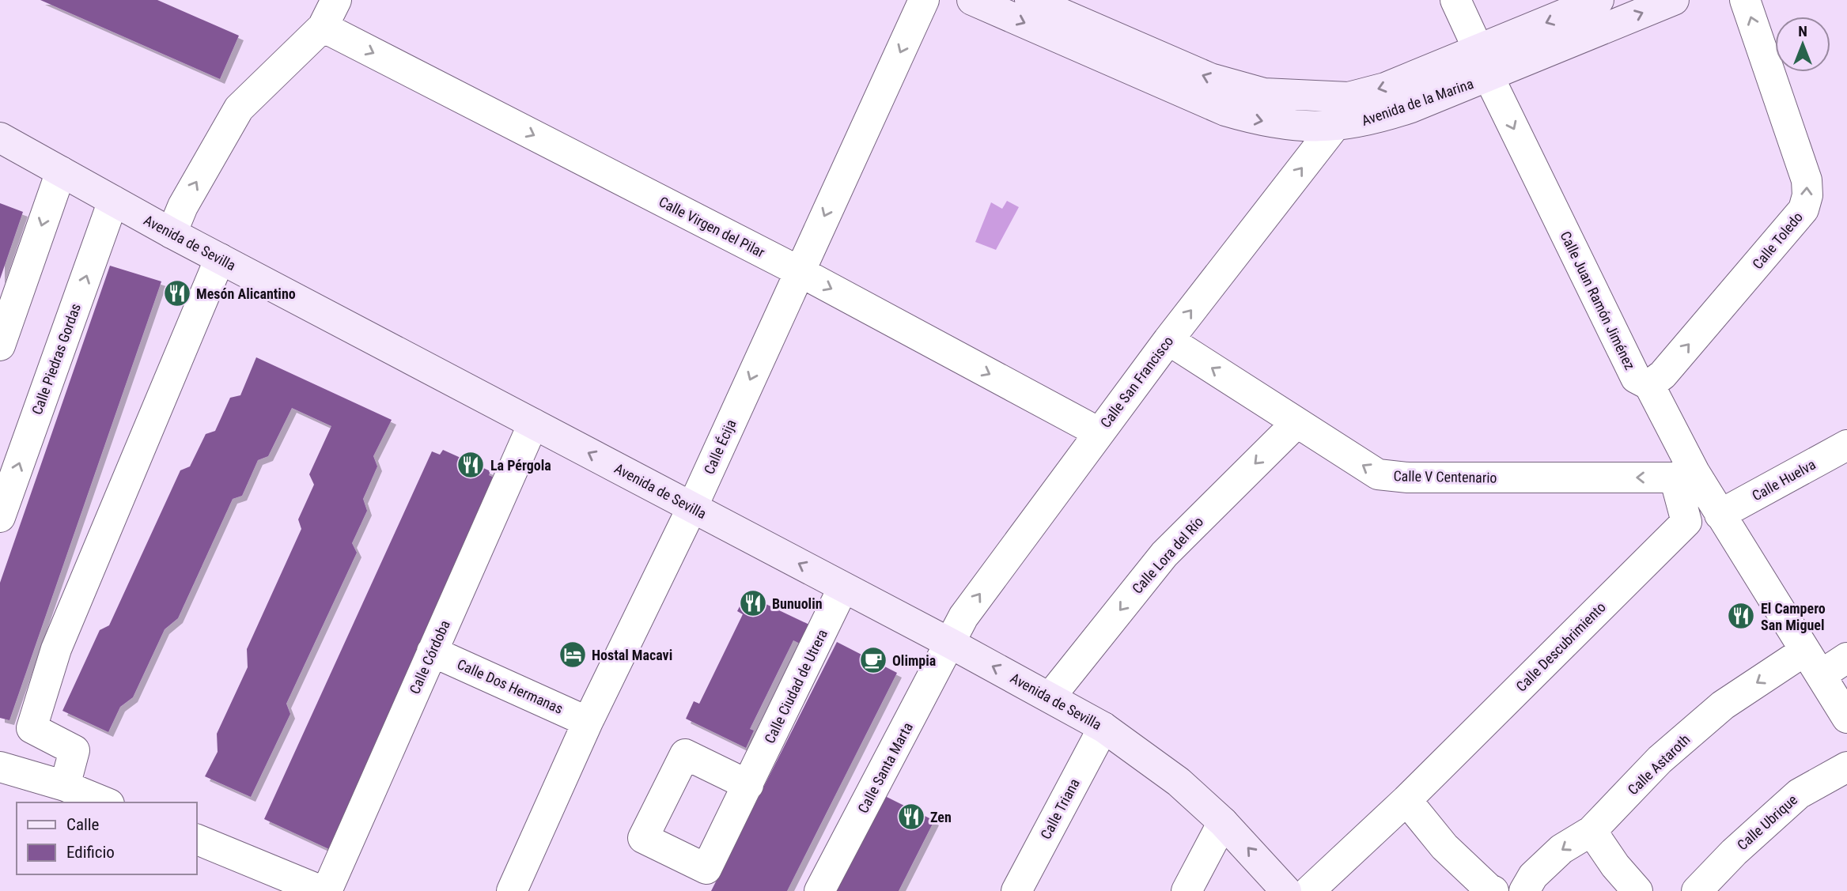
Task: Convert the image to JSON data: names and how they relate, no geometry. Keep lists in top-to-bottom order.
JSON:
{
  "streets": {
    "street": [
      "Avenida de la Marina",
      "Calle Virgen del Pilar",
      "Calle Toledo",
      "Avenida de Sevilla",
      "Calle Juan Ramón Jiménez",
      "Calle Piedras Gordas",
      "Calle San Francisco",
      "Calle Écija",
      "Calle V Centenario",
      "Calle Huelva",
      "Calle Lora del Río",
      "Calle Descubrimiento",
      "Calle Córdoba",
      "Calle Dos Hermanas",
      "Calle Ciudad de Utrera",
      "Calle Astaroth",
      "Calle Santa Marta",
      "Calle Triana",
      "Calle Ubrique"
    ]
  },
  "crossings": [
    ["Avenida de la Marina", "Calle Juan Ramón Jiménez"],
    ["Avenida de la Marina", "Calle San Francisco"],
    ["Calle Virgen del Pilar", "Calle San Francisco"],
    ["Calle Virgen del Pilar", "Calle Écija"],
    ["Calle Toledo", "Calle Juan Ramón Jiménez"],
    ["Avenida de Sevilla", "Calle Piedras Gordas"],
    ["Avenida de Sevilla", "Calle San Francisco"],
    ["Avenida de Sevilla", "Calle Écija"],
    ["Avenida de Sevilla", "Calle Lora del Río"],
    ["Avenida de Sevilla", "Calle Córdoba"],
    ["Avenida de Sevilla", "Calle Ciudad de Utrera"],
    ["Avenida de Sevilla", "Calle Santa Marta"],
    ["Avenida de Sevilla", "Calle Triana"],
    ["Calle Juan Ramón Jiménez", "Calle V Centenario"],
    ["Calle Juan Ramón Jiménez", "Calle Huelva"],
    ["Calle Juan Ramón Jiménez", "Calle Descubrimiento"],
    ["Calle San Francisco", "Calle V Centenario"],
    ["Calle San Francisco", "Calle Santa Marta"],
    ["Calle Écija", "Calle Dos Hermanas"],
    ["Calle V Centenario", "Calle Lora del Río"],
    ["Calle V Centenario", "Calle Descubrimiento"],
    ["Calle Córdoba", "Calle Dos Hermanas"]
  ],
  "one_way": [
    "Calle Virgen del Pilar",
    "Calle Toledo",
    "Avenida de Sevilla",
    "Calle Juan Ramón Jiménez",
    "Calle San Francisco",
    "Calle Écija",
    "Calle V Centenario",
    "Calle Lora del Río",
    "Calle Astaroth"
  ],
  "places": {
    "restaurant": [
      "Mesón Alicantino",
      "La Pérgola",
      "Bunuolin",
      "El Campero San Miguel",
      "Zen"
    ],
    "hotel": ["Hostal Macavi"],
    "cafe": ["Olimpia"]
  },
  "legend": ["Calle", "Edificio"],
  "north": "top"
}
